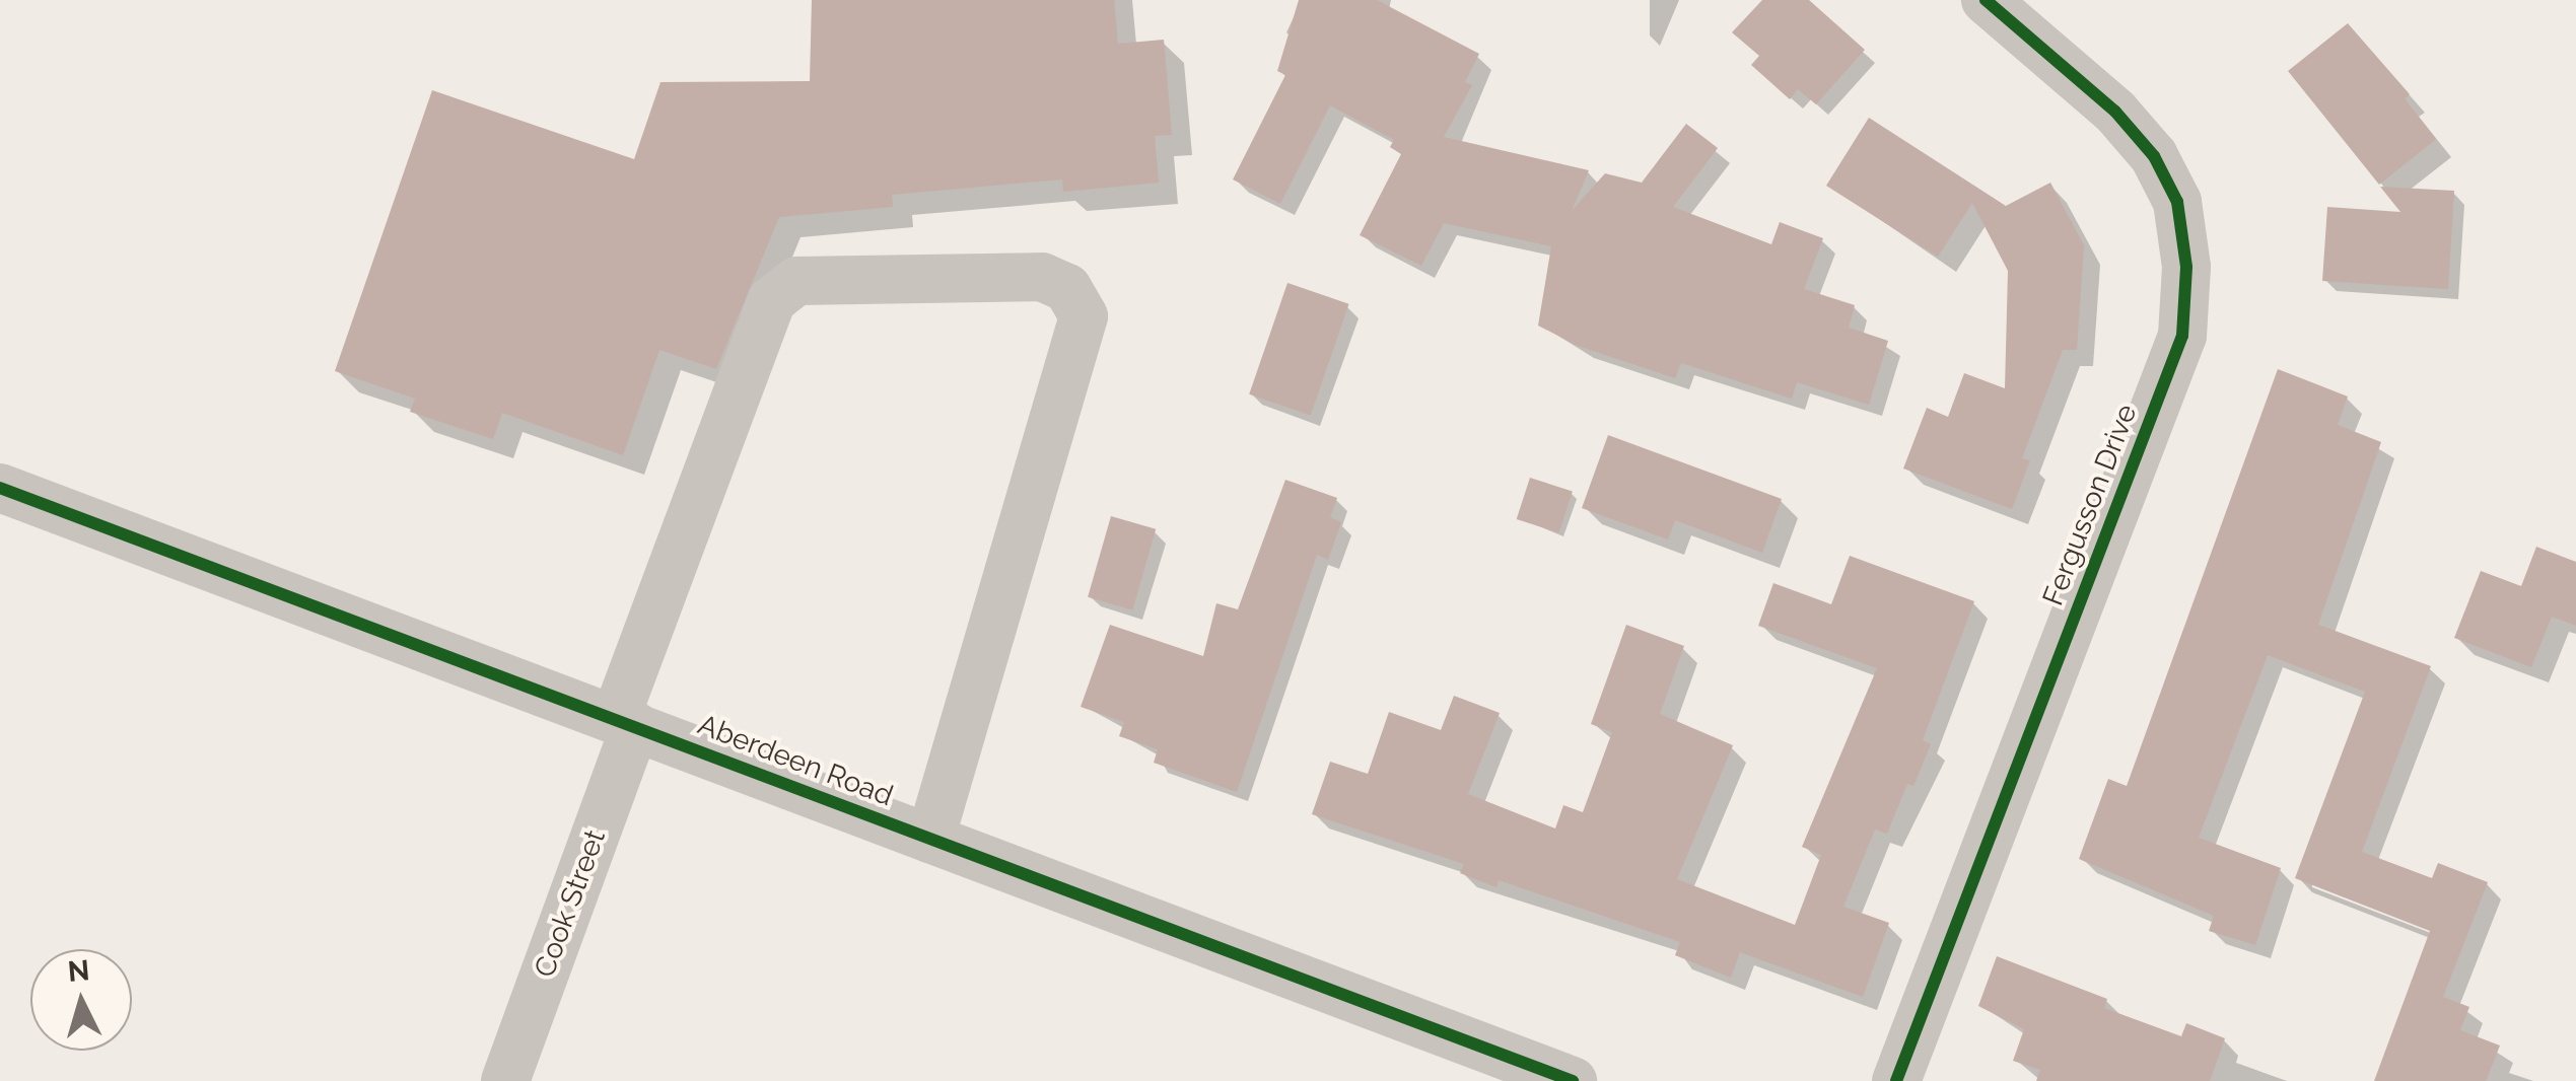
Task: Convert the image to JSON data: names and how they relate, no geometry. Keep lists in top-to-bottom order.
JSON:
{
  "streets": {
    "street": ["Fergusson Drive", "Aberdeen Road", "Cook Street"]
  },
  "crossings": [
    ["Aberdeen Road", "Cook Street"]
  ],
  "north": "top"
}
